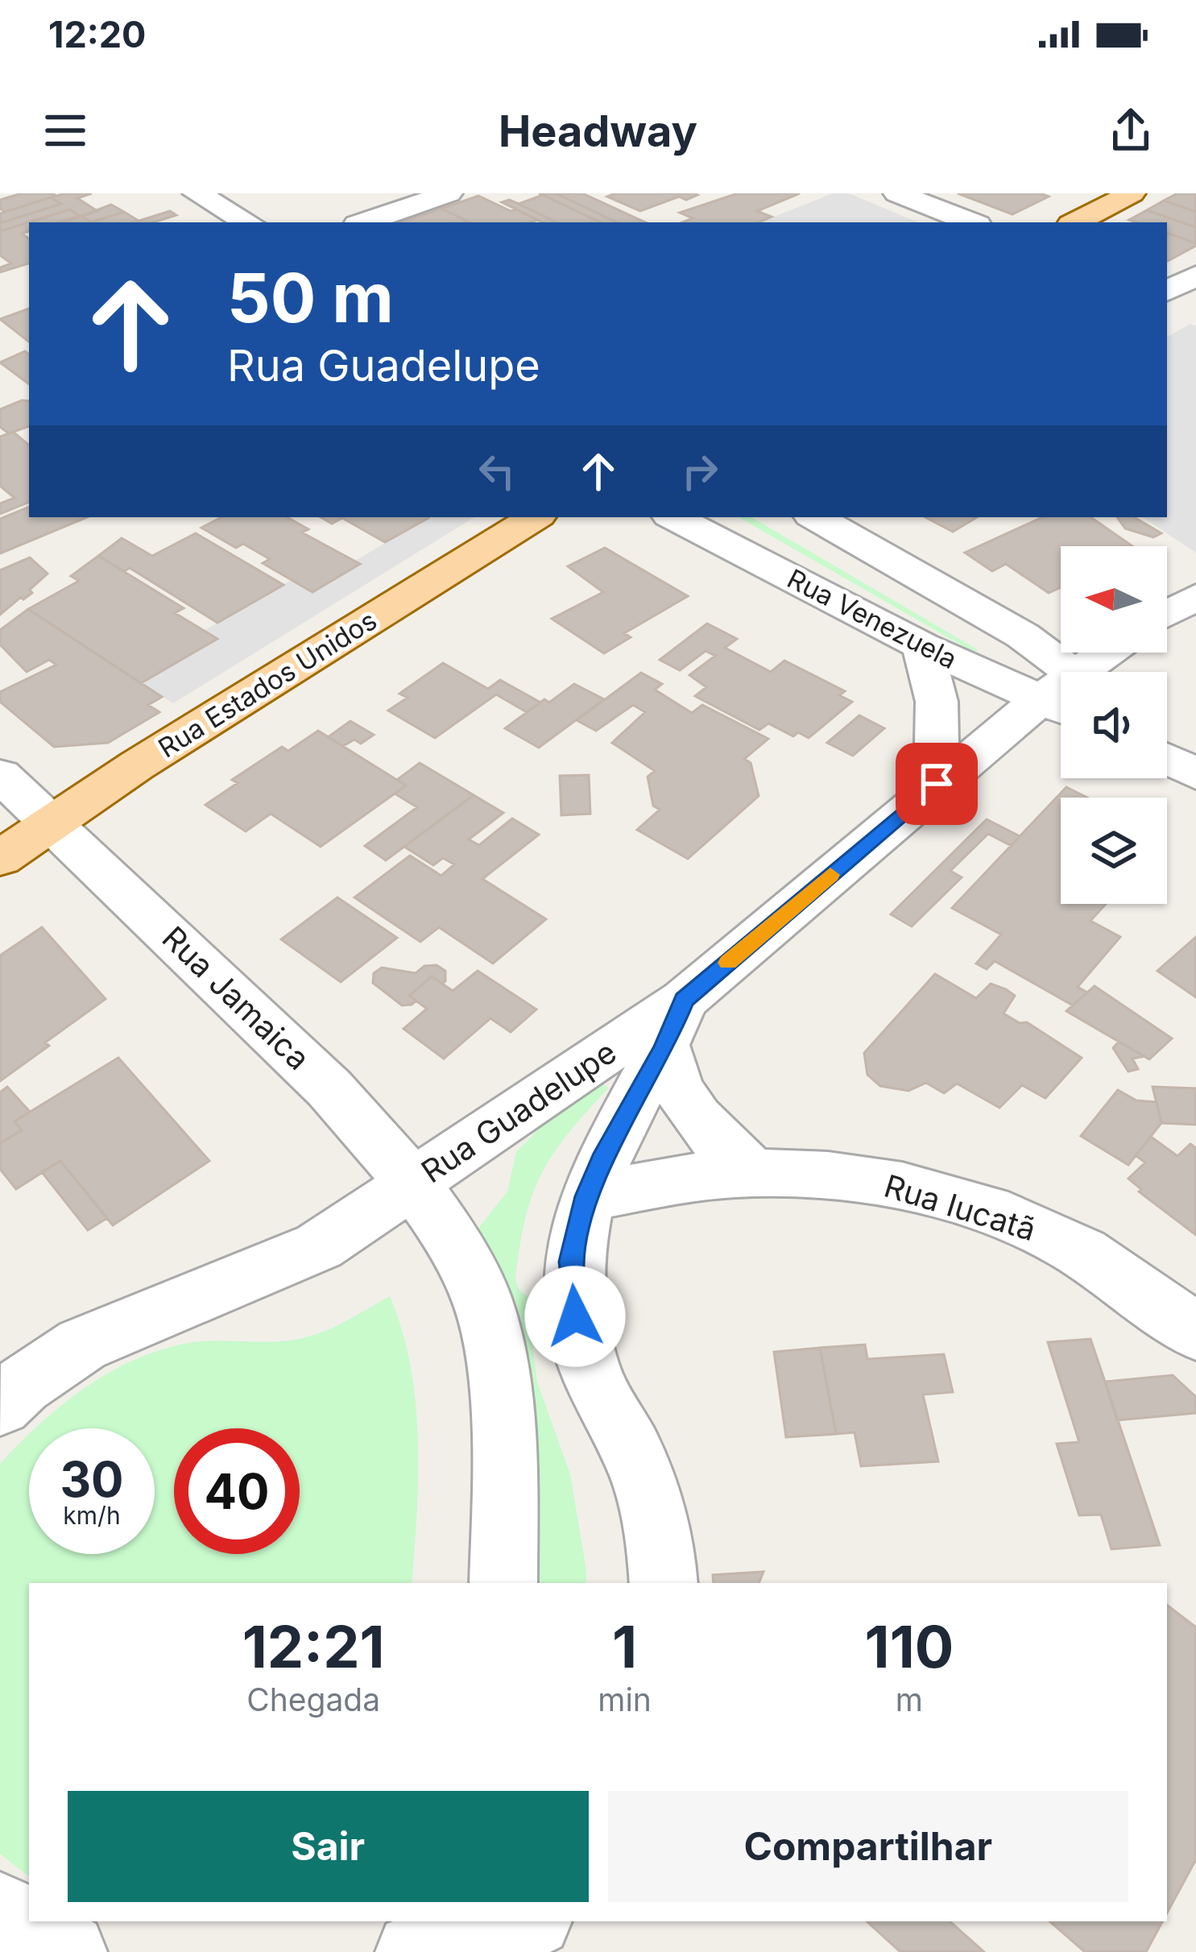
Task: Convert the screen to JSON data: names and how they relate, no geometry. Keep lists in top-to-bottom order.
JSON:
{
  "streets": {
    "main road": ["Rua Estados Unidos"],
    "street": [
      "Rua Venezuela",
      "Rua Jamaica",
      "Rua Guadelupe",
      "Rua Iucatã"
    ]
  },
  "crossings": [
    ["Rua Estados Unidos", "Rua Jamaica"],
    ["Rua Jamaica", "Rua Guadelupe"]
  ],
  "north": "left",
  "page": {
    "status": "12:20",
    "header": "Headway",
    "turn": ["50 m", "Rua Guadelupe"],
    "speed": "30 km/h",
    "limit": "40",
    "eta": [
      "12:21",
      "Chegada",
      "1",
      "min",
      "110",
      "m"
    ],
    "buttons": ["Sair", "Compartilhar"]
  }
}
